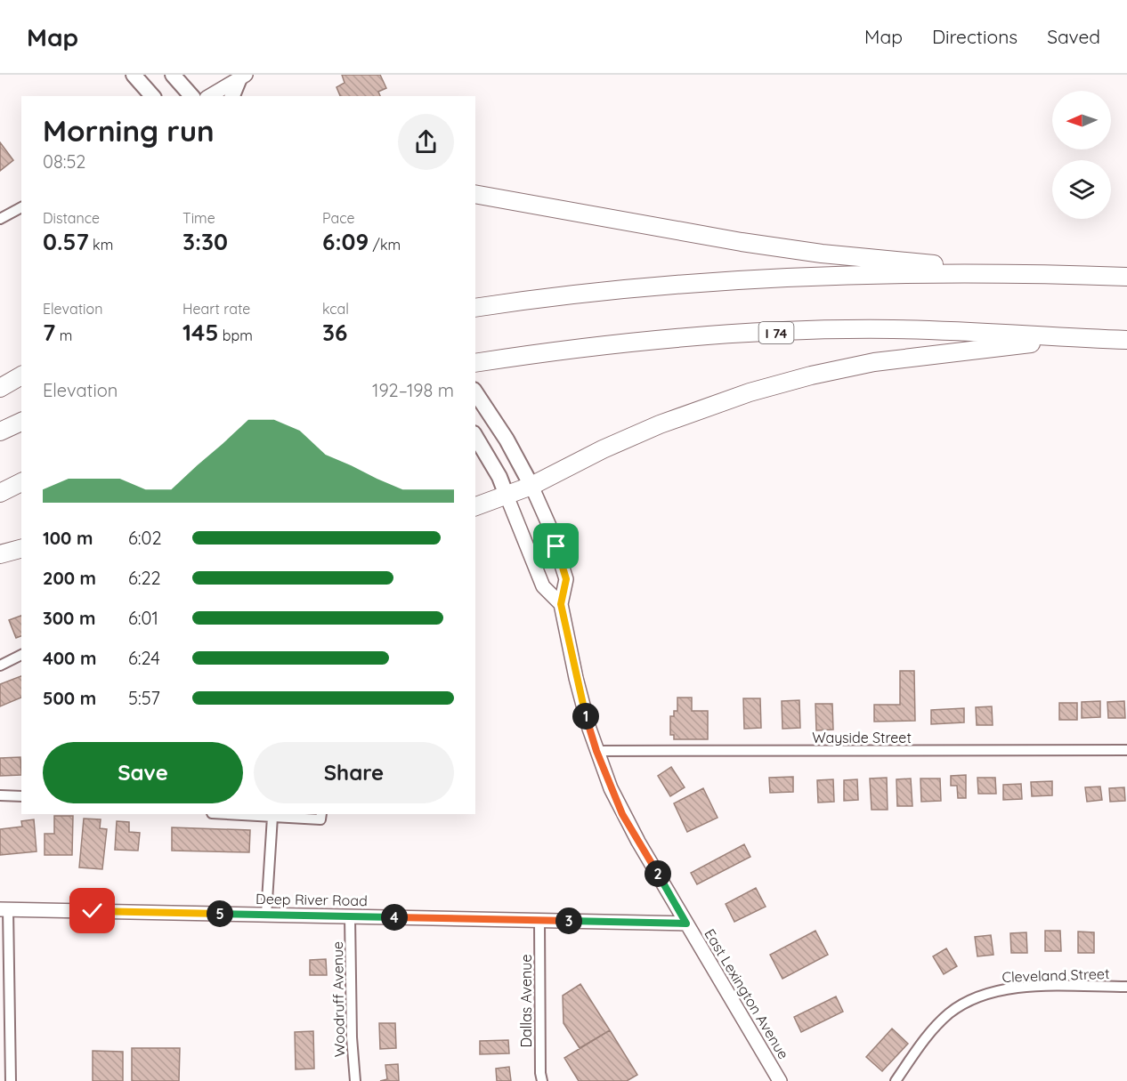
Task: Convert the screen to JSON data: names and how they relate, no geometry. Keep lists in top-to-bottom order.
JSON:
{
  "streets": {
    "highway": ["I 74"],
    "main road": ["Deep River Road", "East Lexington Avenue"],
    "street": [
      "Wayside Street",
      "Cleveland Street",
      "Woodruff Avenue",
      "Dallas Avenue"
    ]
  },
  "crossings": [
    ["Wayside Street", "East Lexington Avenue"],
    ["Deep River Road", "East Lexington Avenue"],
    ["Deep River Road", "Woodruff Avenue"],
    ["Deep River Road", "Dallas Avenue"]
  ],
  "north": "left",
  "page": {
    "header": "Map",
    "nav": ["Map", "Directions", "Saved"],
    "heading": ["Morning run", "08:52"],
    "stats": [
      ["Distance", "0.57 km"],
      ["Time", "3:30"],
      ["Pace", "6:09 /km"],
      ["Elevation", "7 m"],
      ["Heart rate", "145 bpm"],
      ["kcal", "36"]
    ],
    "chart": ["Elevation", "192–198 m"],
    "list": [
      {
        "name": "100 m",
        "note": "6:02"
      },
      {
        "name": "200 m",
        "note": "6:22"
      },
      {
        "name": "300 m",
        "note": "6:01"
      },
      {
        "name": "400 m",
        "note": "6:24"
      },
      {
        "name": "500 m",
        "note": "5:57"
      }
    ],
    "pins": [
      "1",
      "2",
      "5",
      "4",
      "3"
    ],
    "buttons": ["Save", "Share"]
  }
}
